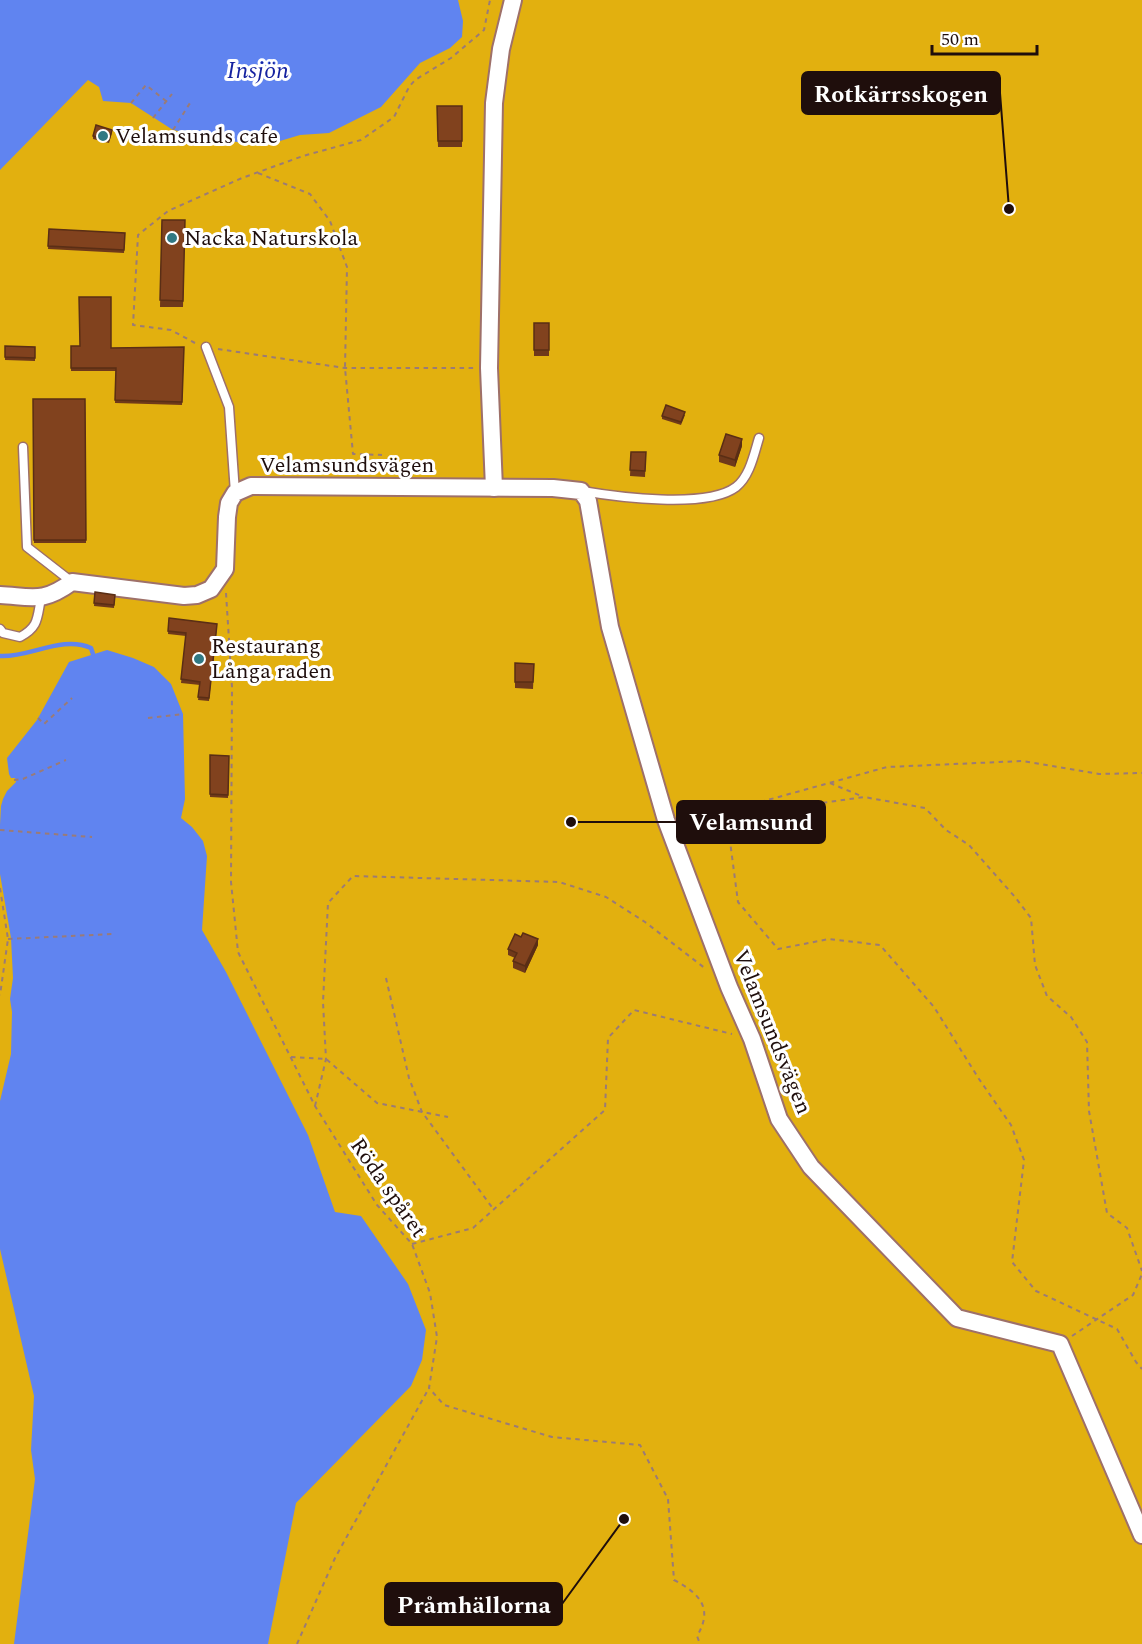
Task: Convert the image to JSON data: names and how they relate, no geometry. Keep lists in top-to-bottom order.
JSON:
{
  "streets": {
    "street": ["Velamsundsvägen"],
    "path": ["Röda spåret"]
  },
  "crossings": [
    ["Velamsundsvägen", "Röda spåret"]
  ],
  "water": ["Insjön"],
  "places": [
    "Velamsunds cafe",
    "Rotkärrsskogen",
    "Nacka Naturskola",
    "Restaurang Långa raden",
    "Velamsund",
    "Pråmhällorna"
  ],
  "scale_bar": "50 m"
}
